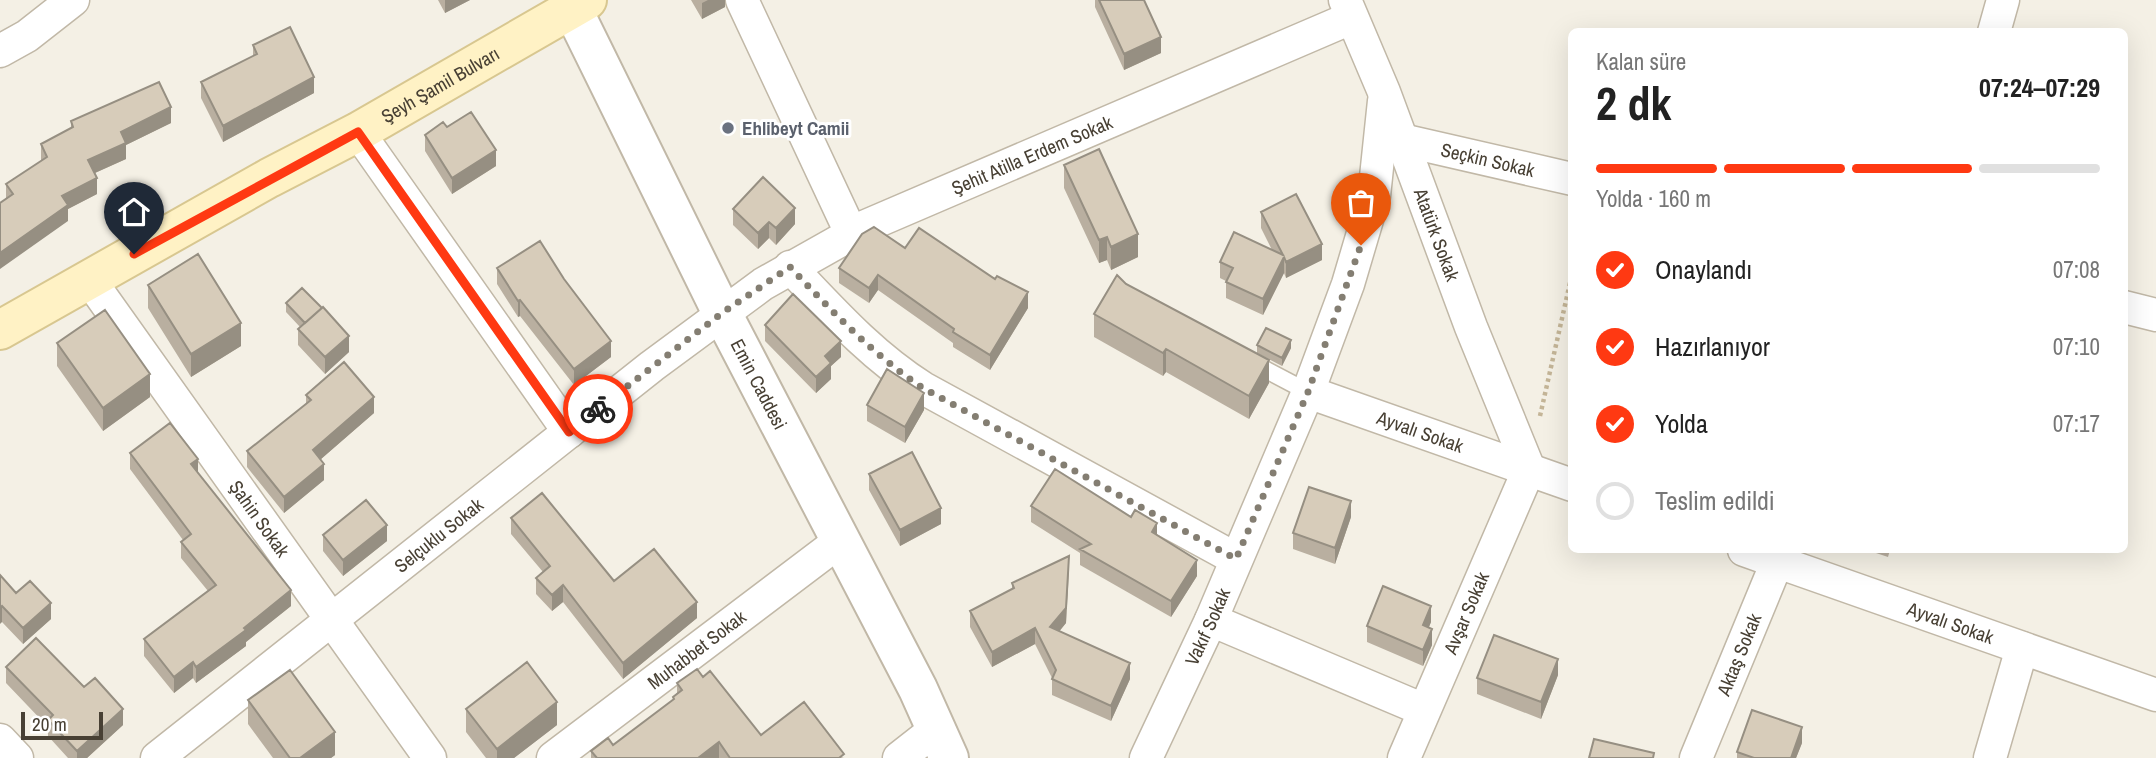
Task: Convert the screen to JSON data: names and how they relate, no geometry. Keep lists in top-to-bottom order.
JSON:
{
  "streets": {
    "main road": ["Şeyh Şamil Bulvarı"],
    "street": [
      "Şehit Atilla Erdem Sokak",
      "Seçkin Sokak",
      "Atatürk Sokak",
      "Emin Caddesi",
      "Ayvalı Sokak",
      "Şahin Sokak",
      "Selçuklu Sokak",
      "Avşar Sokak",
      "Vakıf Sokak",
      "Muhabbet Sokak",
      "Aktaş Sokak"
    ]
  },
  "crossings": [
    ["Şeyh Şamil Bulvarı", "Emin Caddesi"],
    ["Şeyh Şamil Bulvarı", "Şahin Sokak"],
    ["Şehit Atilla Erdem Sokak", "Atatürk Sokak"],
    ["Şehit Atilla Erdem Sokak", "Emin Caddesi"],
    ["Şehit Atilla Erdem Sokak", "Selçuklu Sokak"],
    ["Seçkin Sokak", "Atatürk Sokak"],
    ["Atatürk Sokak", "Ayvalı Sokak"],
    ["Atatürk Sokak", "Avşar Sokak"],
    ["Atatürk Sokak", "Vakıf Sokak"],
    ["Emin Caddesi", "Selçuklu Sokak"],
    ["Emin Caddesi", "Muhabbet Sokak"],
    ["Ayvalı Sokak", "Avşar Sokak"],
    ["Ayvalı Sokak", "Vakıf Sokak"],
    ["Ayvalı Sokak", "Aktaş Sokak"],
    ["Şahin Sokak", "Selçuklu Sokak"]
  ],
  "places": ["Ehlibeyt Camii"],
  "scale_bar": "20 m",
  "page": {
    "heading": ["2 dk", "Kalan süre", "07:24–07:29"],
    "bar": "Yolda · 160 m",
    "list": [
      ["Onaylandı", "07:08"],
      ["Hazırlanıyor", "07:10"],
      ["Yolda", "07:17"],
      "Teslim edildi"
    ],
    "scale": "20 m"
  }
}
